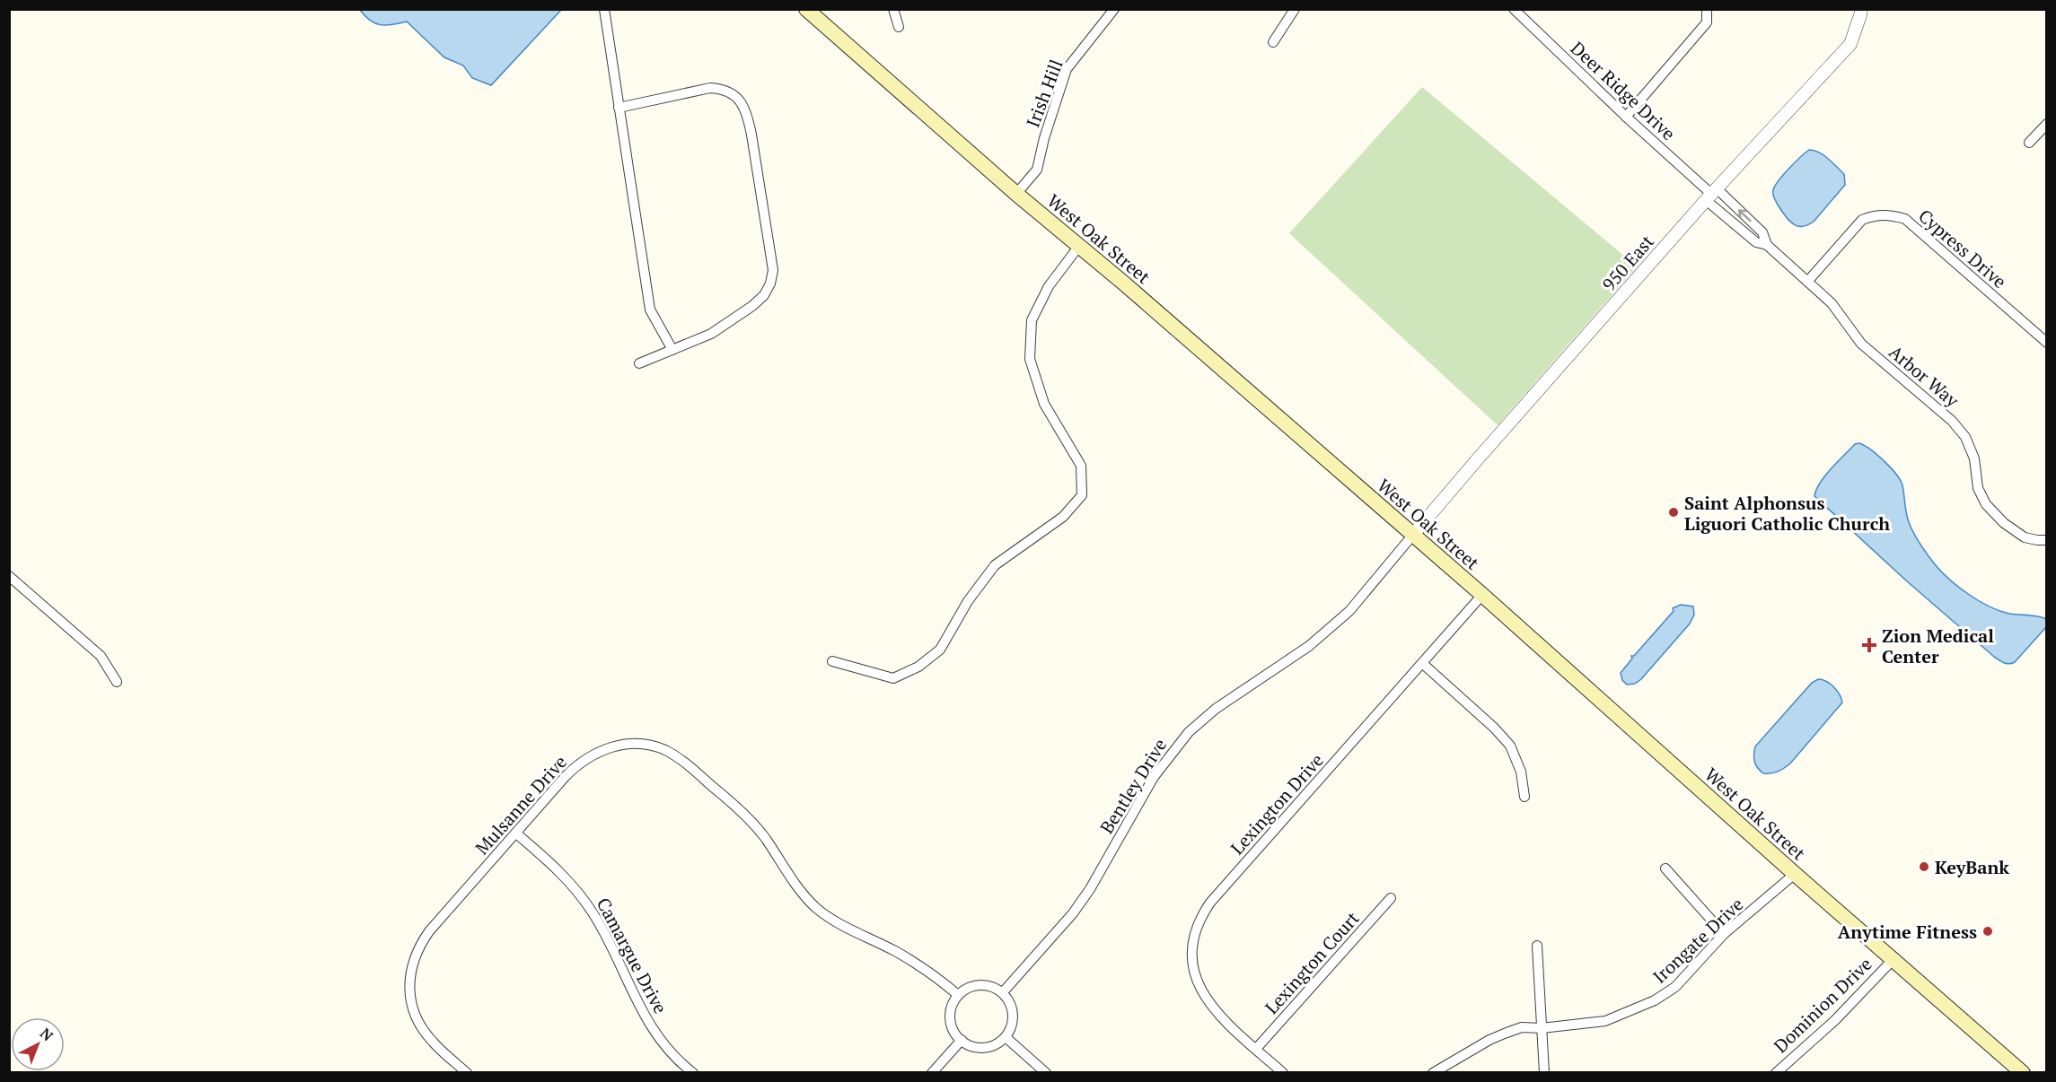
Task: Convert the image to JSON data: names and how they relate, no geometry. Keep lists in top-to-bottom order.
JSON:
{
  "streets": {
    "main road": ["West Oak Street"],
    "street": [
      "Deer Ridge Drive",
      "Irish Hill",
      "Cypress Drive",
      "950 East",
      "Arbor Way",
      "Bentley Drive",
      "Lexington Drive",
      "Mulsanne Drive",
      "Irongate Drive",
      "Camargue Drive",
      "Lexington Court",
      "Dominion Drive"
    ]
  },
  "crossings": [
    ["Deer Ridge Drive", "950 East"],
    ["Deer Ridge Drive", "Arbor Way"],
    ["Irish Hill", "West Oak Street"],
    ["West Oak Street", "950 East"],
    ["West Oak Street", "Bentley Drive"],
    ["West Oak Street", "Lexington Drive"],
    ["West Oak Street", "Irongate Drive"],
    ["West Oak Street", "Dominion Drive"],
    ["Cypress Drive", "Arbor Way"],
    ["950 East", "Arbor Way"],
    ["950 East", "Bentley Drive"],
    ["Bentley Drive", "Mulsanne Drive"],
    ["Lexington Drive", "Lexington Court"],
    ["Mulsanne Drive", "Camargue Drive"]
  ],
  "places": {
    "other": ["Saint Alphonsus Liguori Catholic Church", "KeyBank", "Anytime Fitness"],
    "health": ["Zion Medical Center"]
  },
  "north": "top right"
}
